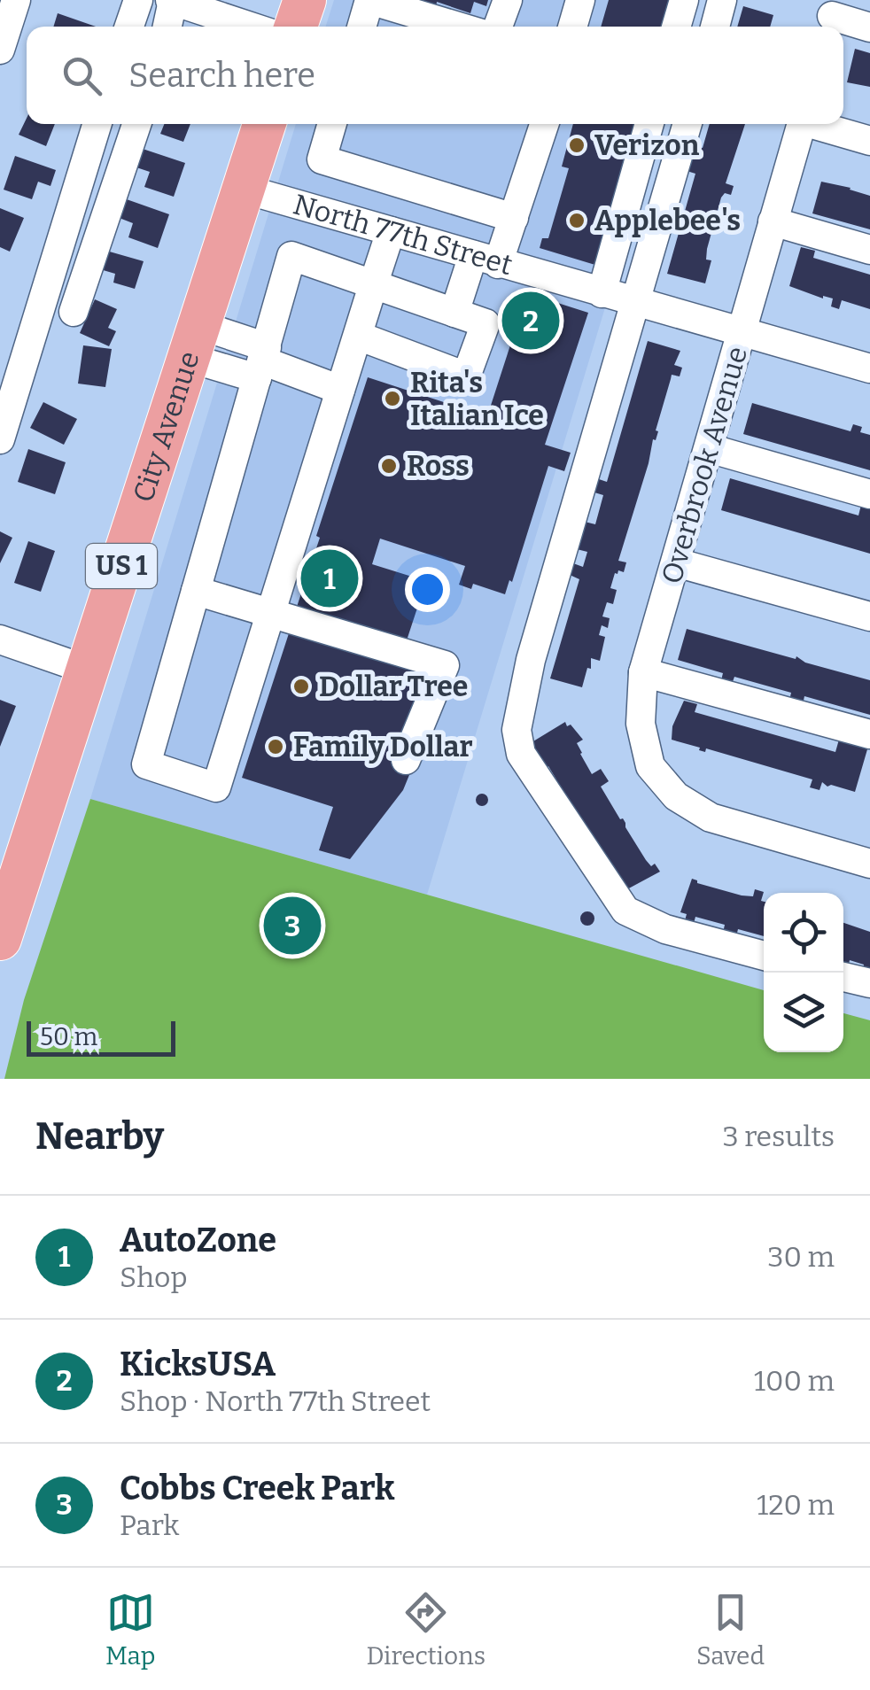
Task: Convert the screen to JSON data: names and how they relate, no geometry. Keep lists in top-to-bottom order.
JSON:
{
  "streets": {
    "highway": ["City Avenue", "US 1"],
    "street": ["North 77th Street", "Overbrook Avenue"]
  },
  "crossings": [
    ["North 77th Street", "City Avenue"],
    ["North 77th Street", "Overbrook Avenue"]
  ],
  "places": [
    "Verizon",
    "Applebee's",
    "Rita's Italian Ice",
    "Ross",
    "Dollar Tree",
    "Family Dollar"
  ],
  "scale_bar": "50 m",
  "page": {
    "search": "Search here",
    "pins": ["2", "1", "3"],
    "scale": "50 m",
    "heading": ["Nearby", "3 results"],
    "list": [
      {
        "mark": "1",
        "name": "AutoZone",
        "note": "Shop",
        "value": "30 m"
      },
      {
        "mark": "2",
        "name": "KicksUSA",
        "note": "Shop · North 77th Street",
        "value": "100 m"
      },
      {
        "mark": "3",
        "name": "Cobbs Creek Park",
        "note": "Park",
        "value": "120 m"
      }
    ],
    "nav": ["Map", "Directions", "Saved"]
  }
}
